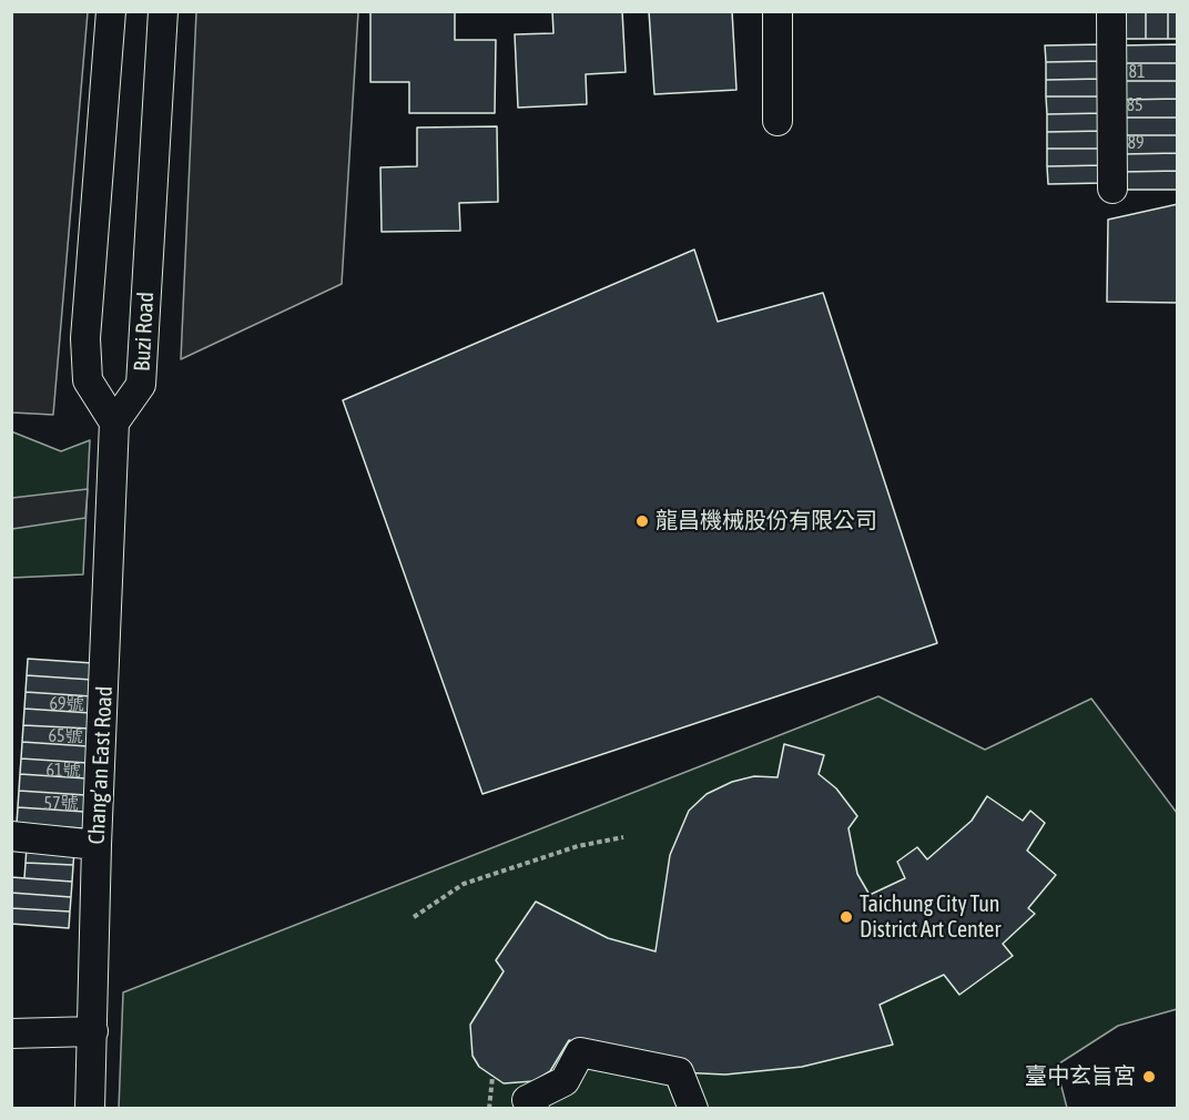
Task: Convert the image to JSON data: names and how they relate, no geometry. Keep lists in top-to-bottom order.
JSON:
{
  "streets": {
    "street": ["Buzi Road", "Chang’an East Road"]
  },
  "crossings": [
    ["Buzi Road", "Chang’an East Road"]
  ],
  "places": ["龍昌機械股份有限公司", "Taichung City Tun District Art Center", "臺中玄旨宮"],
  "house_numbers": [
    "81",
    "85",
    "89",
    "69號",
    "65號",
    "61號",
    "57號"
  ]
}
